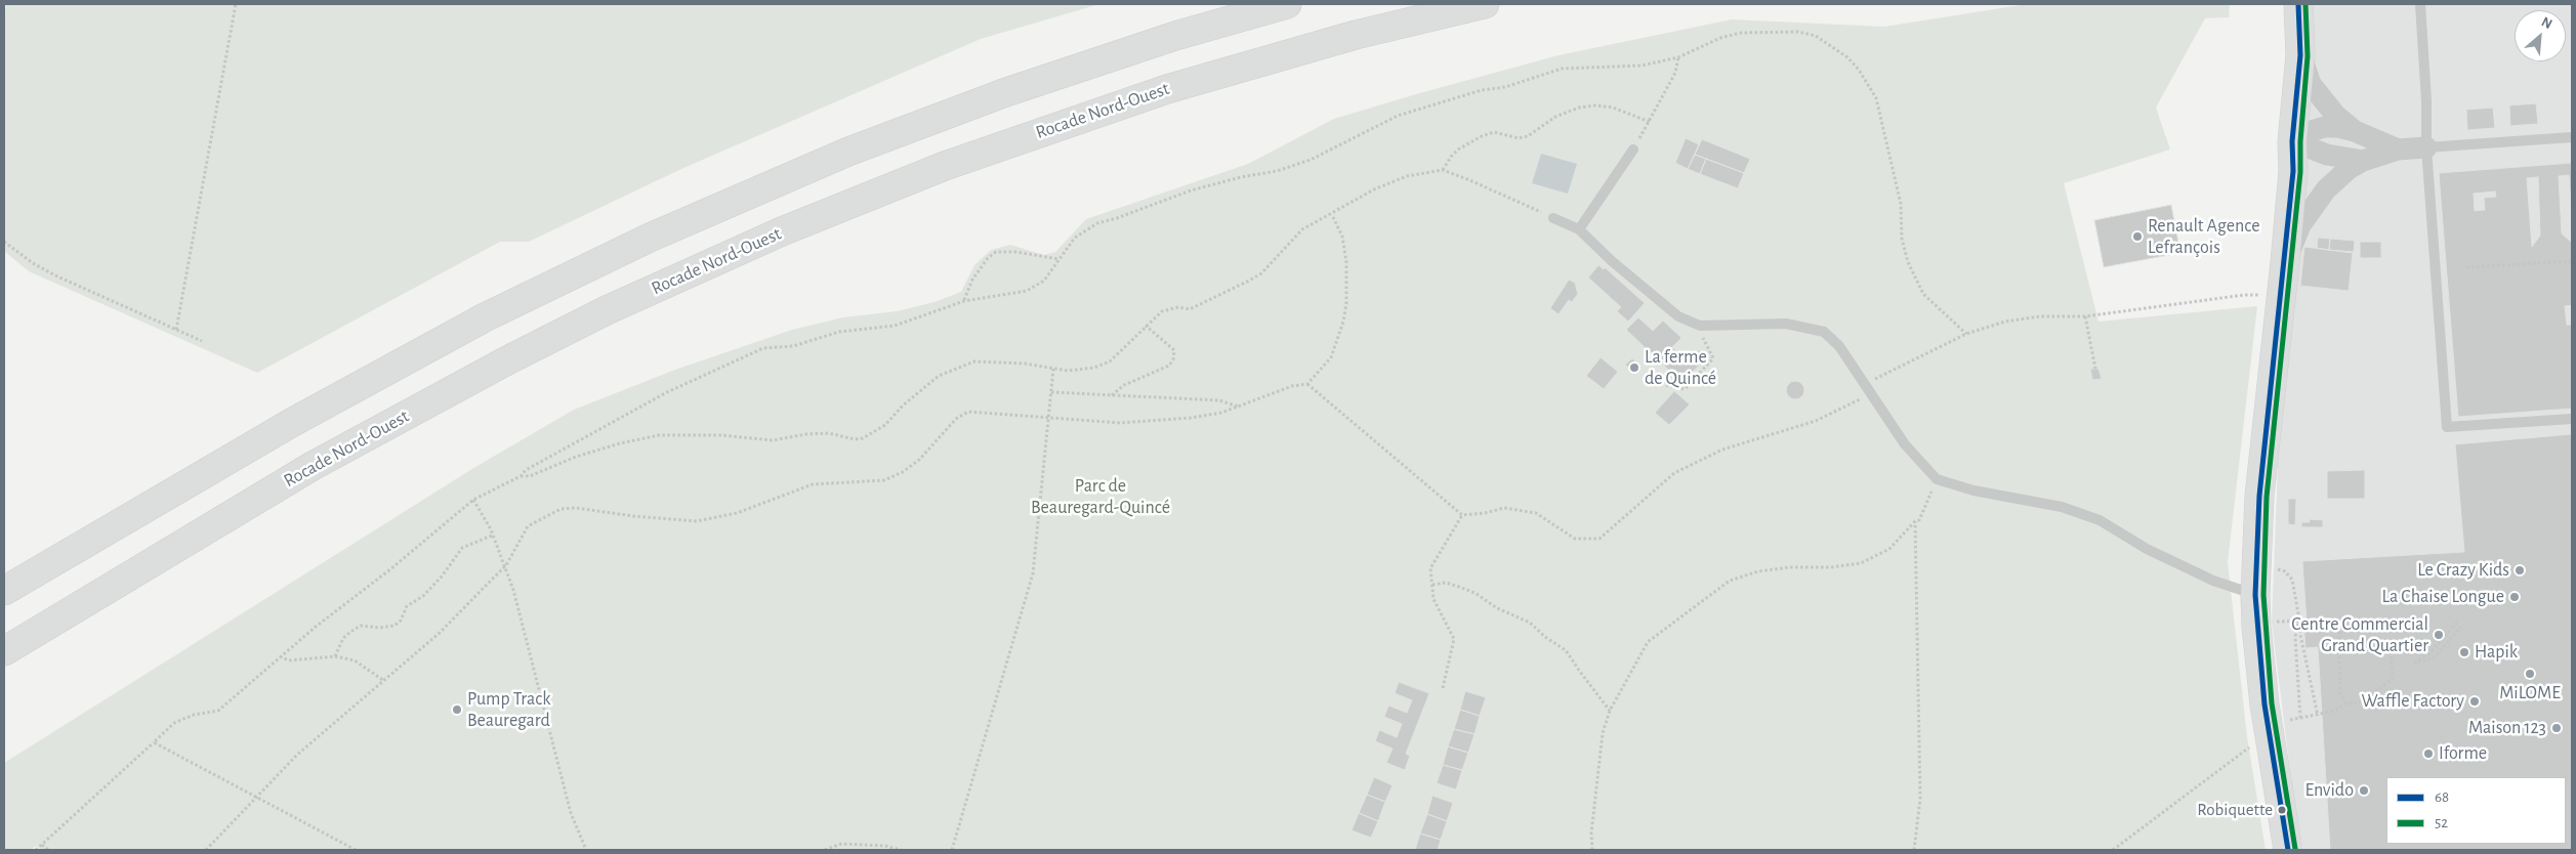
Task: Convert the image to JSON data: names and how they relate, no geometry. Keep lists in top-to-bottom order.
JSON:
{
  "streets": {
    "main road": ["Rocade Nord-Ouest"]
  },
  "parks": ["Parc de Beauregard-Quincé"],
  "places": [
    "Renault Agence Lefrançois",
    "La ferme de Quincé",
    "Le Crazy Kids",
    "La Chaise Longue",
    "Centre Commercial Grand Quartier",
    "Hapik",
    "MiLOME",
    "Waffle Factory",
    "Pump Track Beauregard",
    "Maison 123",
    "Iforme",
    "Envido",
    "Robiquette"
  ],
  "lines": ["transit line 68", "transit line 52"],
  "legend": ["68", "52"],
  "north": "top right"
}
